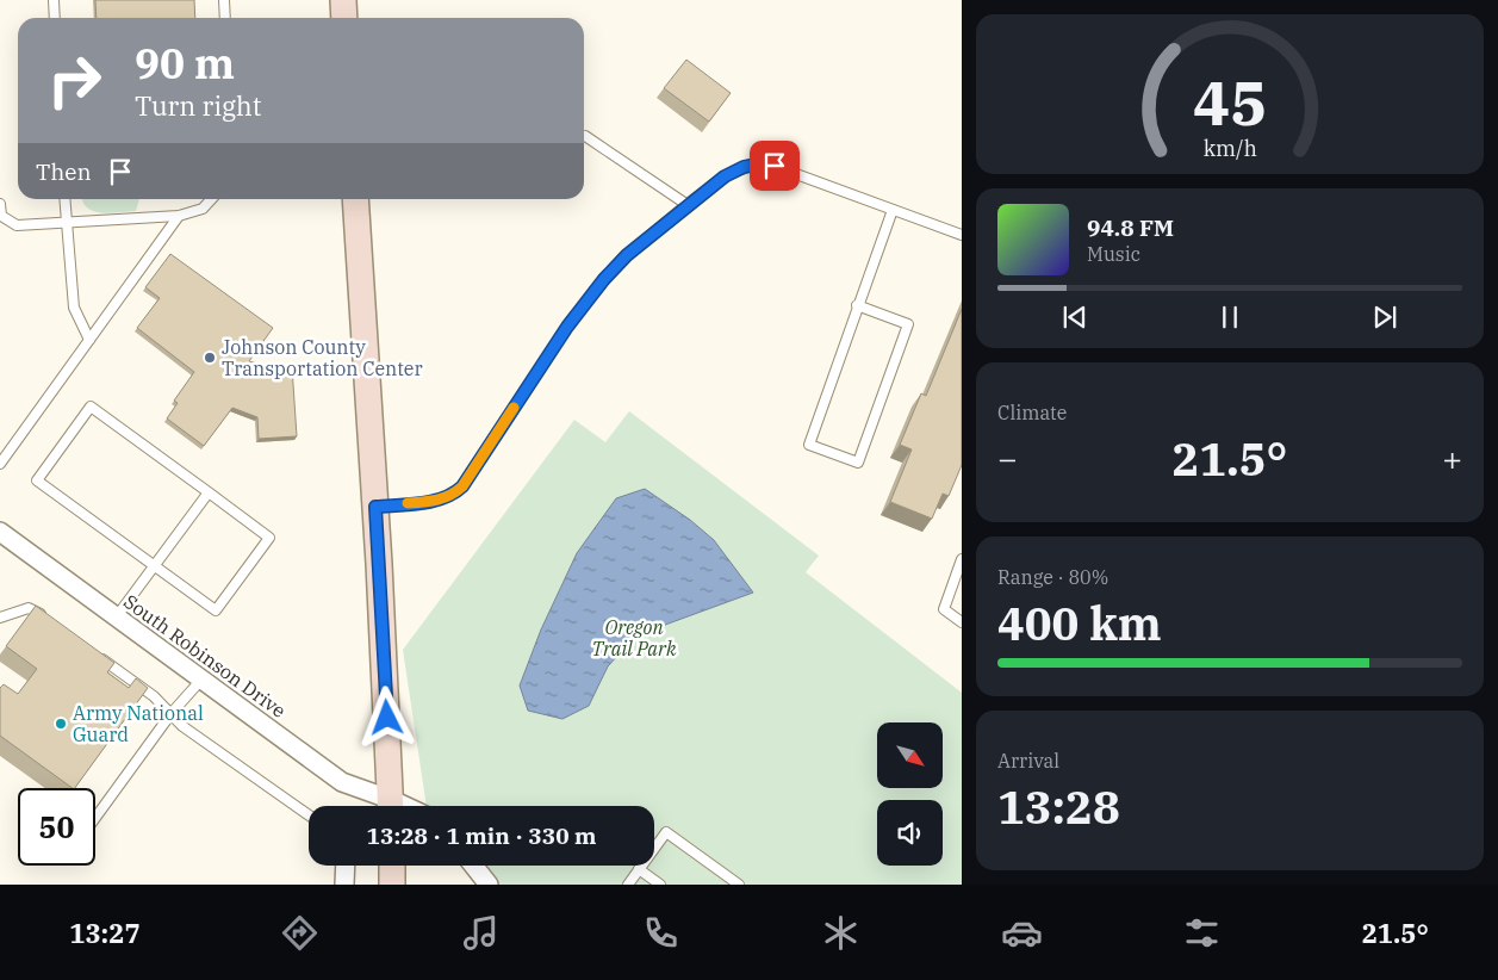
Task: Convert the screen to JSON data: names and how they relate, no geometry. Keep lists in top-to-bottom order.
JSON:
{
  "streets": {
    "street": ["South Robinson Drive"]
  },
  "parks": ["Oregon Trail Park"],
  "places": ["Johnson County Transportation Center", "Army National Guard"],
  "north": "bottom right",
  "page": {
    "turn": ["90 m", "Turn right"],
    "then": "Then",
    "song": ["94.8 FM", "Music"],
    "tile": [
      "Climate",
      ["Range · 80%", "400 km"],
      ["Arrival", "13:28"]
    ],
    "heat": ["−", "21.5°", "+"],
    "limit": "50",
    "trip": "13:28 · 1 min · 330 m",
    "tabs": ["13:27", "21.5°"],
    "gauge": ["45", "km/h"]
  }
}
